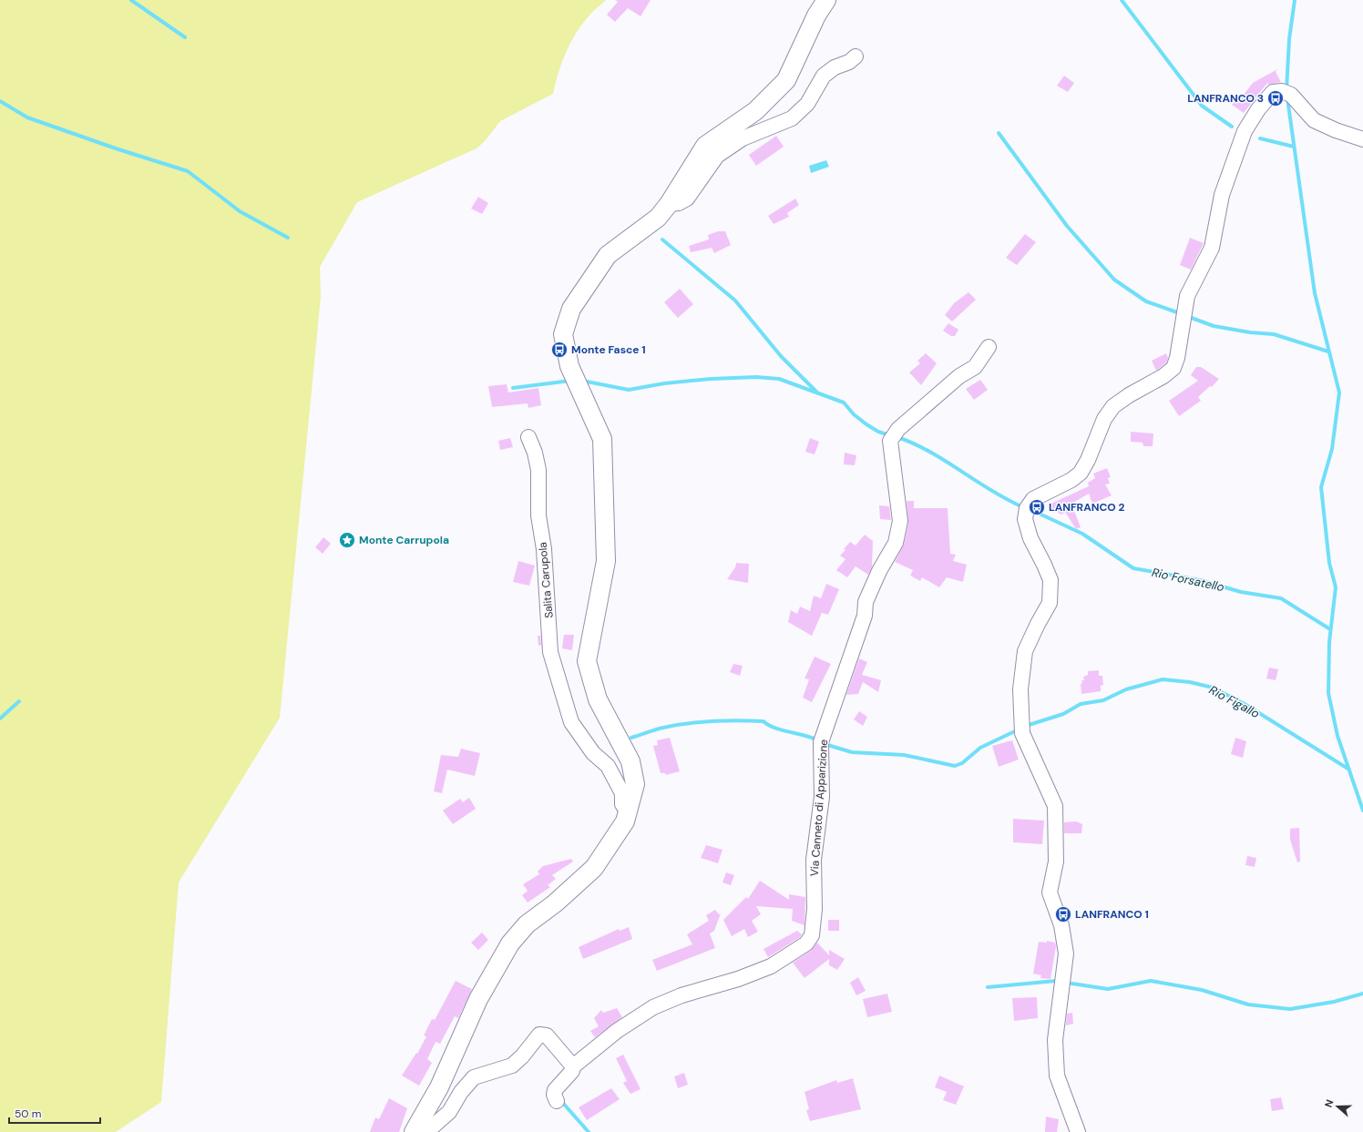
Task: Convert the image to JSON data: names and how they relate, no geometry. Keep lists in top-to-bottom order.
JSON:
{
  "streets": {
    "street": ["Salita Carupola", "Via Canneto di Apparizione"]
  },
  "water": ["Rio Forsatello", "Rio Figallo"],
  "places": {
    "bus stop": [
      "LANFRANCO 3",
      "Monte Fasce 1",
      "LANFRANCO 2",
      "LANFRANCO 1"
    ],
    "place": ["Monte Carrupola"]
  },
  "scale_bar": "50 m",
  "north": "left"
}
